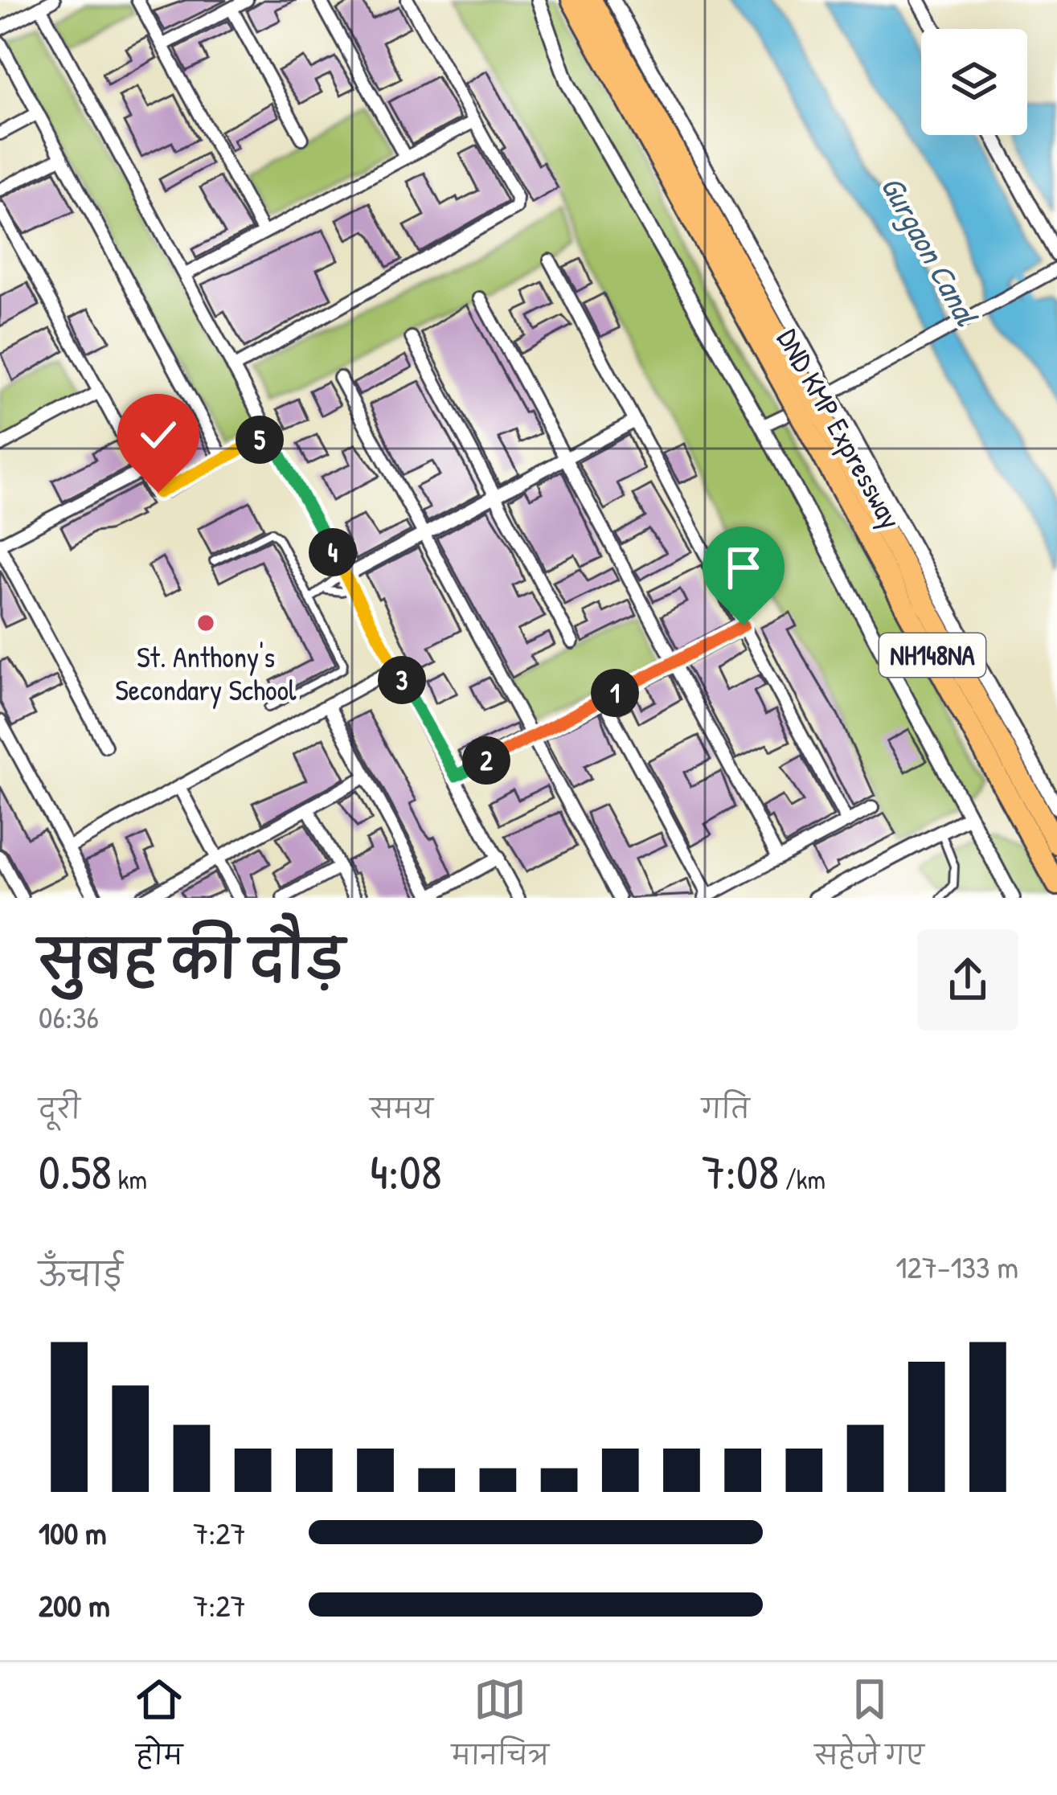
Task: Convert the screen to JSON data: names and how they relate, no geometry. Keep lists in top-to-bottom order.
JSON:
{
  "streets": {
    "highway": ["DND KMP Expressway", "NH148NA"]
  },
  "water": ["Gurgaon Canal"],
  "places": ["St. Anthony's Secondary School"],
  "page": {
    "pins": [
      "5",
      "4",
      "3",
      "1",
      "2"
    ],
    "heading": ["सुबह की दौड़", "06:36"],
    "stats": [
      ["दूरी", "0.58 km"],
      ["समय", "4:08"],
      ["गति", "7:08 /km"]
    ],
    "chart": ["ऊँचाई", "127–133 m"],
    "list": [
      {
        "name": "100 m",
        "note": "7:27"
      },
      {
        "name": "200 m",
        "note": "7:27"
      }
    ],
    "tabs": ["होम", "मानचित्र", "सहेजे गए"]
  }
}
